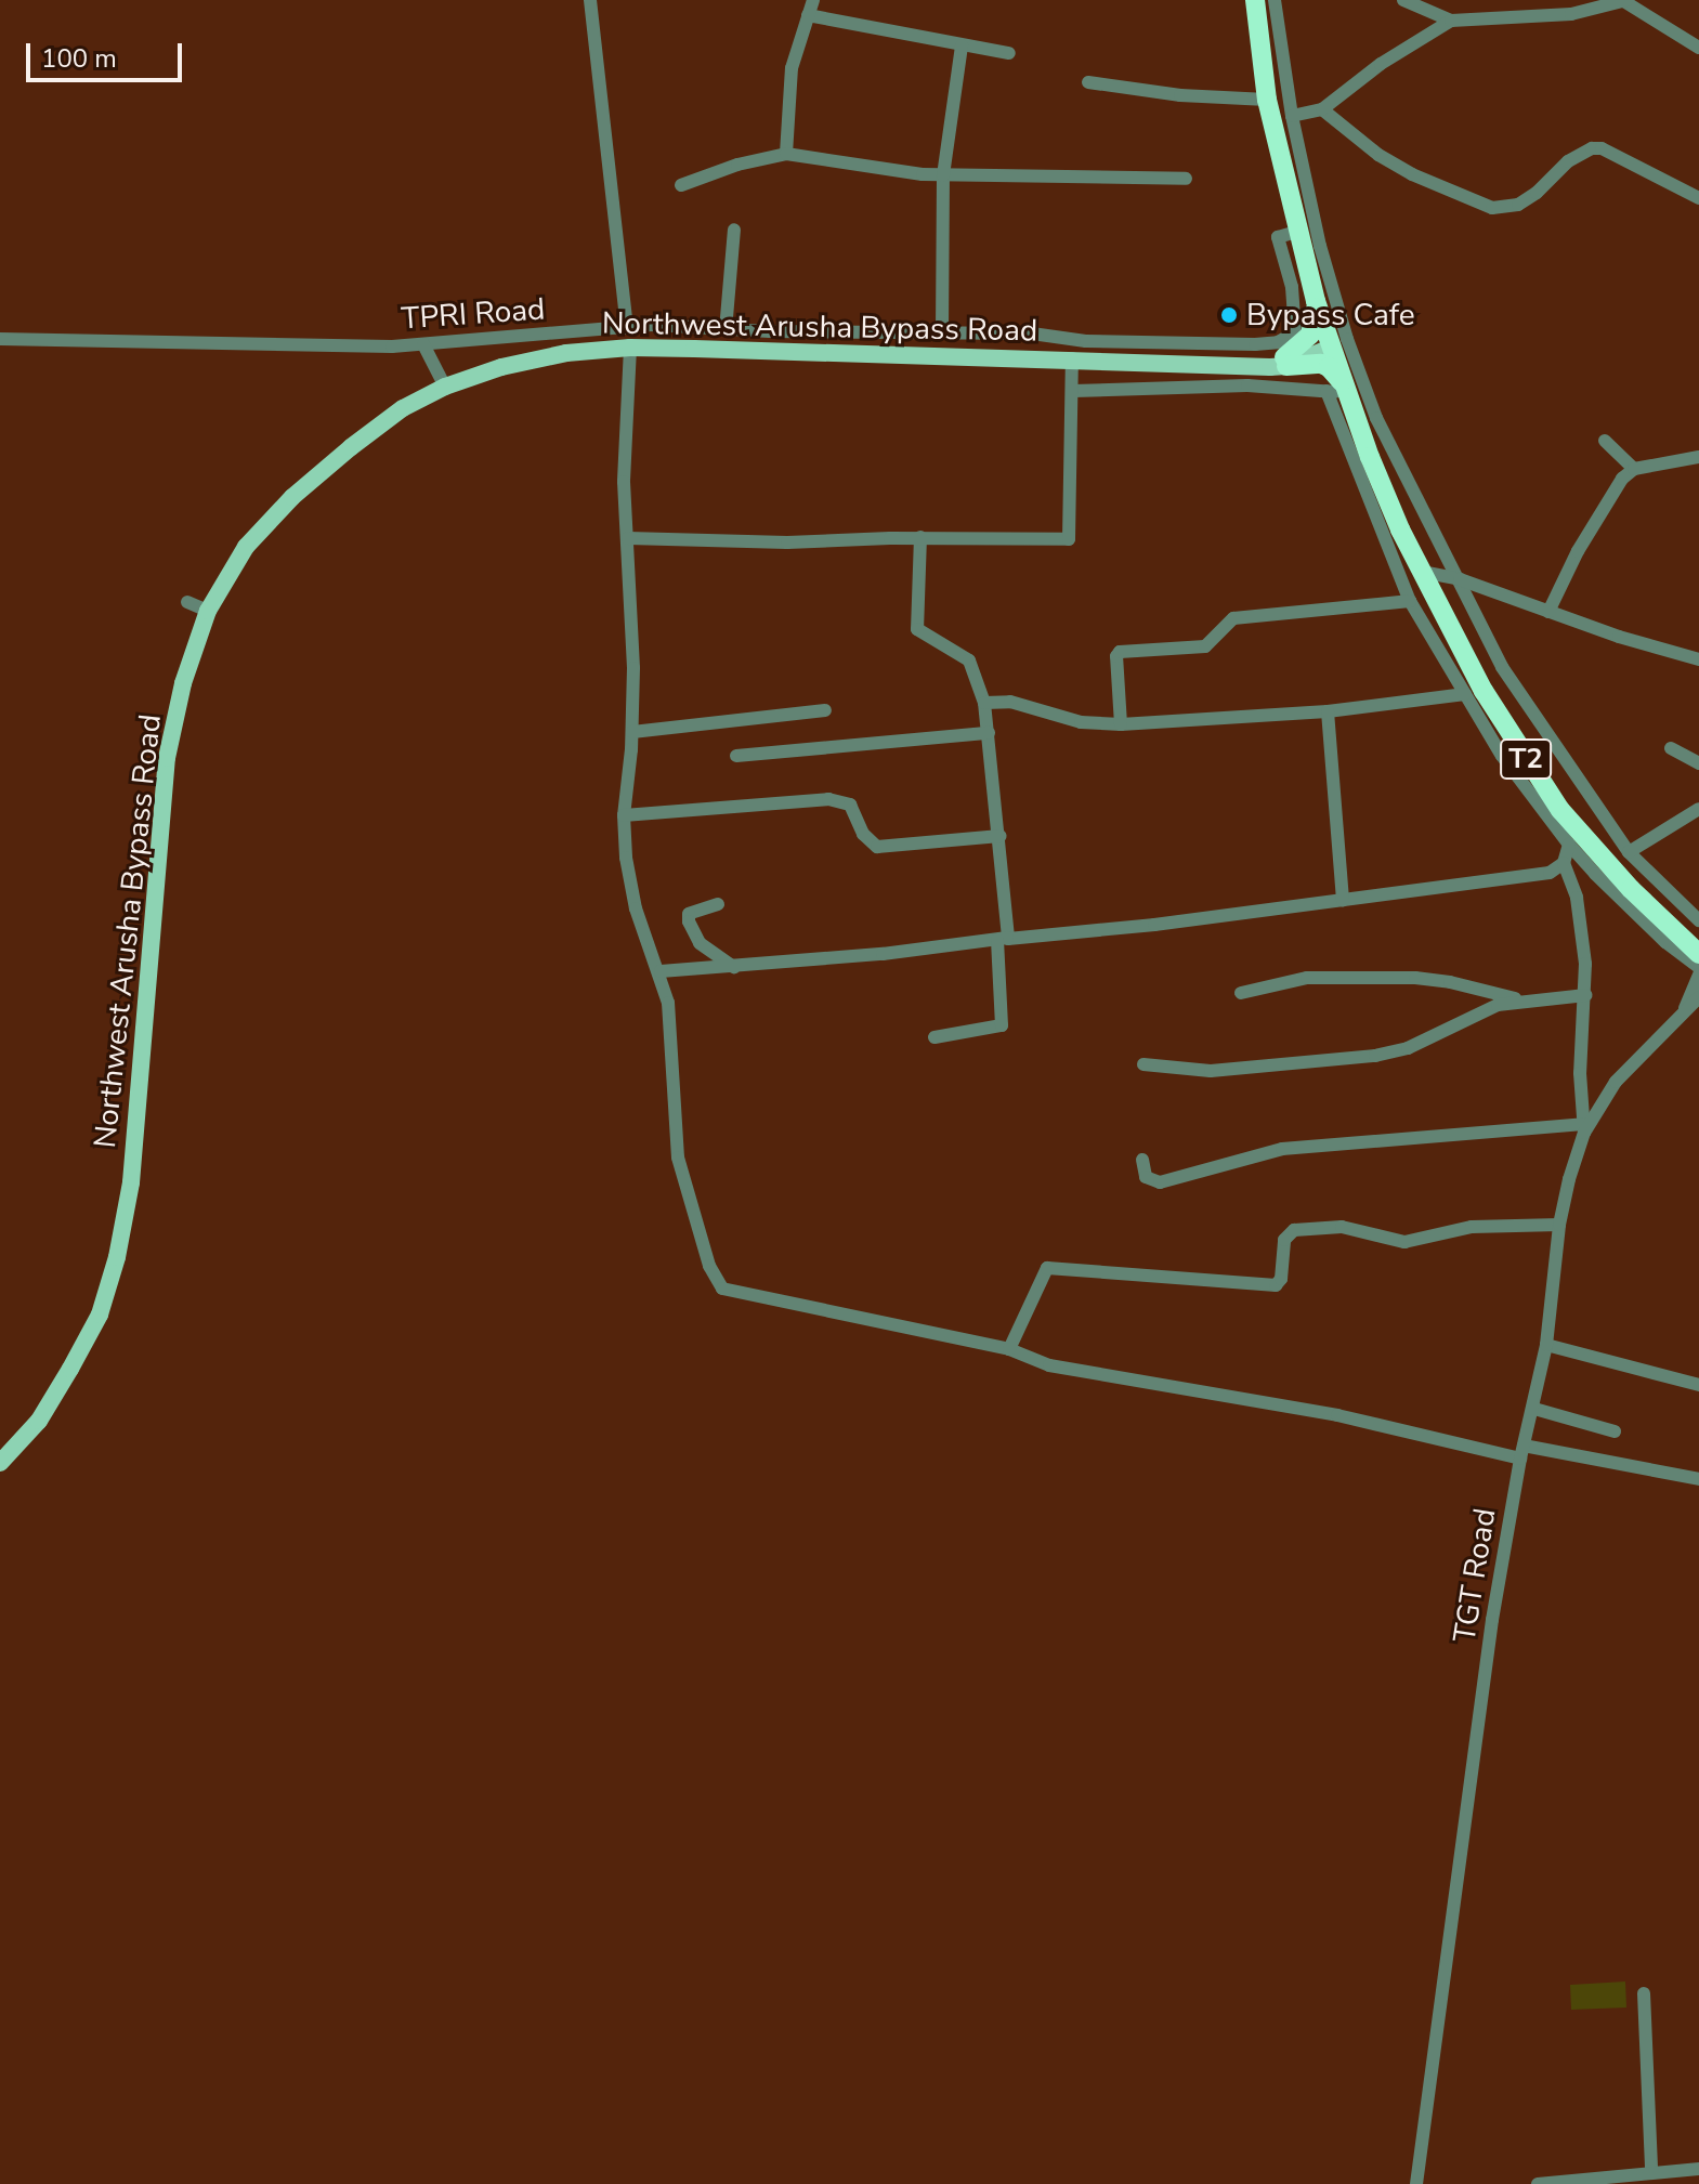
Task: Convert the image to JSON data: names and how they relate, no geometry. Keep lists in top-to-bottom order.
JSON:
{
  "streets": {
    "highway": ["T2"],
    "main road": ["Northwest Arusha Bypass Road"],
    "street": ["TPRI Road", "TGT Road"]
  },
  "crossings": [
    ["TPRI Road", "T2"],
    ["Northwest Arusha Bypass Road", "T2"]
  ],
  "places": ["Bypass Cafe"],
  "scale_bar": "100 m"
}
